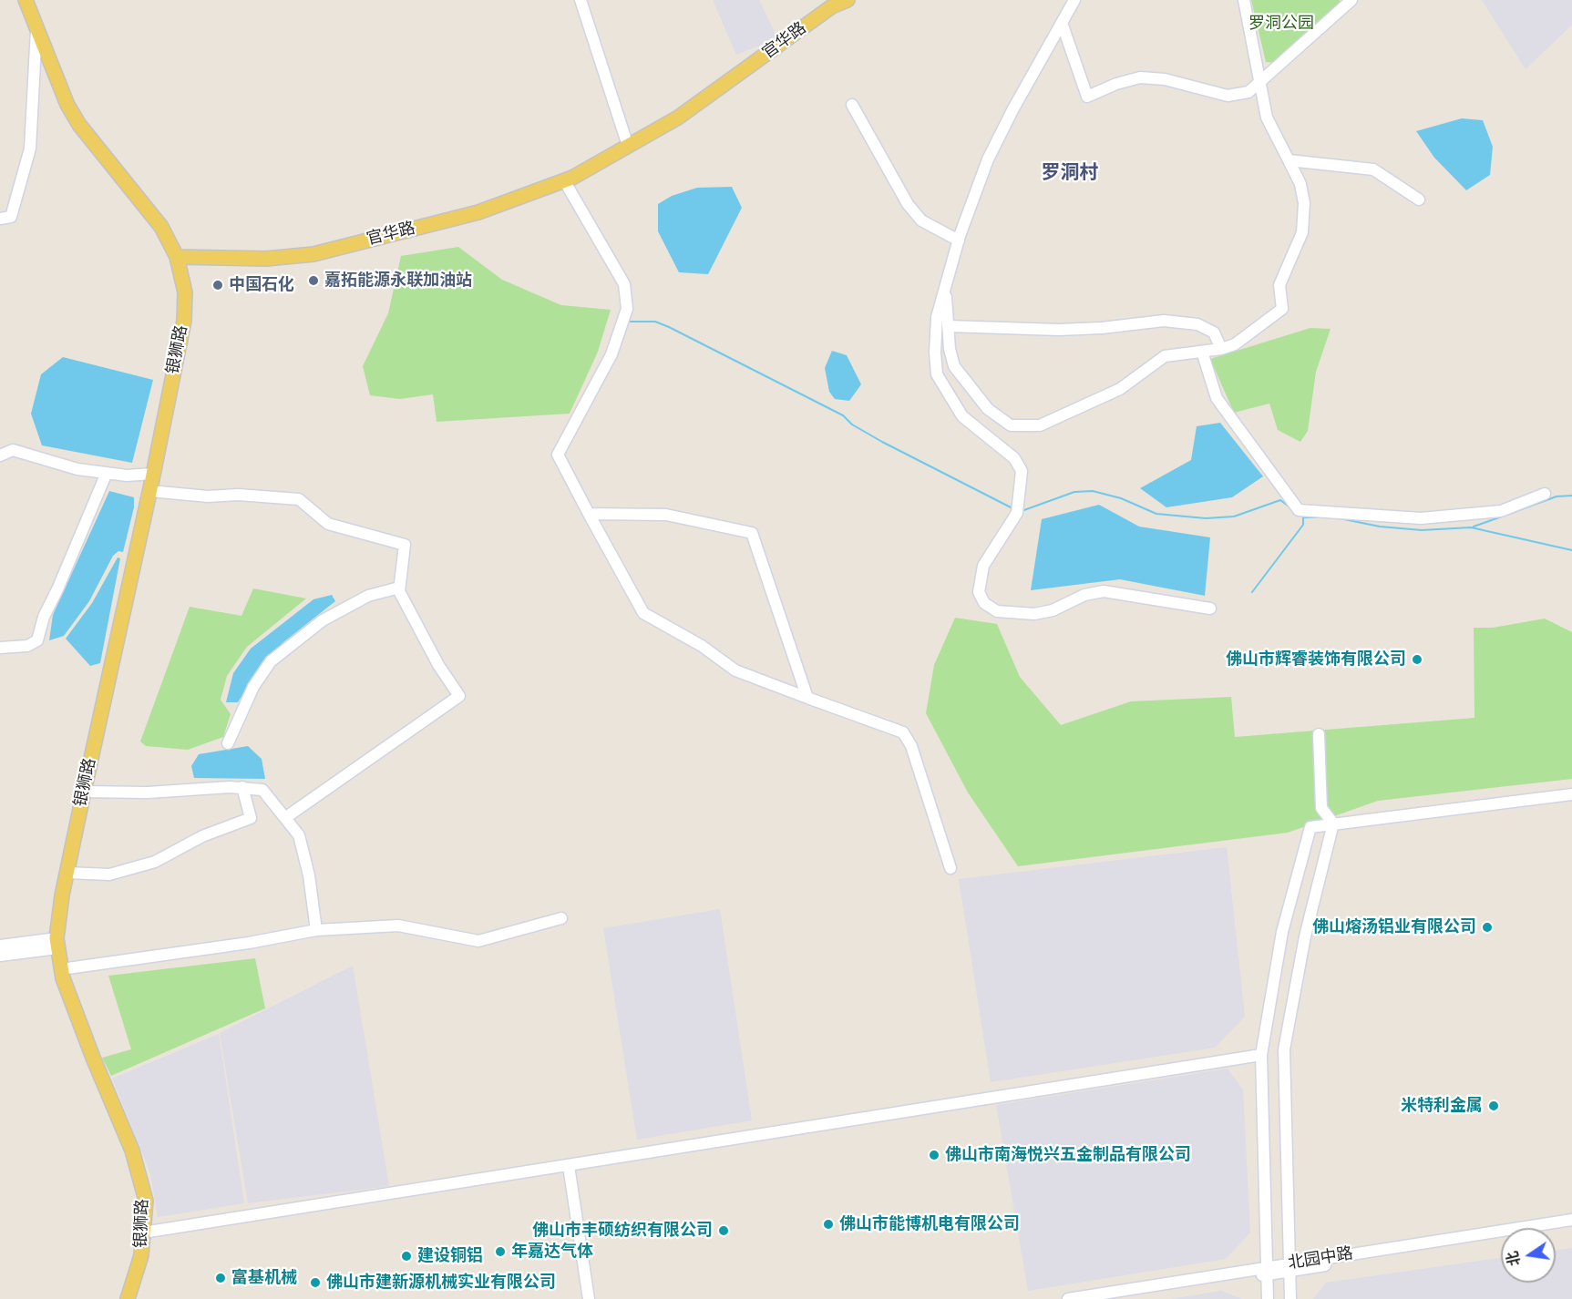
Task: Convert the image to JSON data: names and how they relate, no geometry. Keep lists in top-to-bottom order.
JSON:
{
  "streets": {
    "main road": ["官华路", "银狮路"],
    "street": ["北园中路"]
  },
  "crossings": [
    ["官华路", "银狮路"]
  ],
  "districts": ["罗洞村"],
  "parks": ["罗洞公园"],
  "places": [
    "嘉拓能源永联加油站",
    "中国石化",
    "佛山市辉睿装饰有限公司",
    "佛山熔汤铝业有限公司",
    "米特利金属",
    "佛山市南海悦兴五金制品有限公司",
    "佛山市能博机电有限公司",
    "佛山市丰硕纺织有限公司",
    "年嘉达气体",
    "建设铜铝",
    "富基机械",
    "佛山市建新源机械实业有限公司"
  ],
  "north": "left"
}
